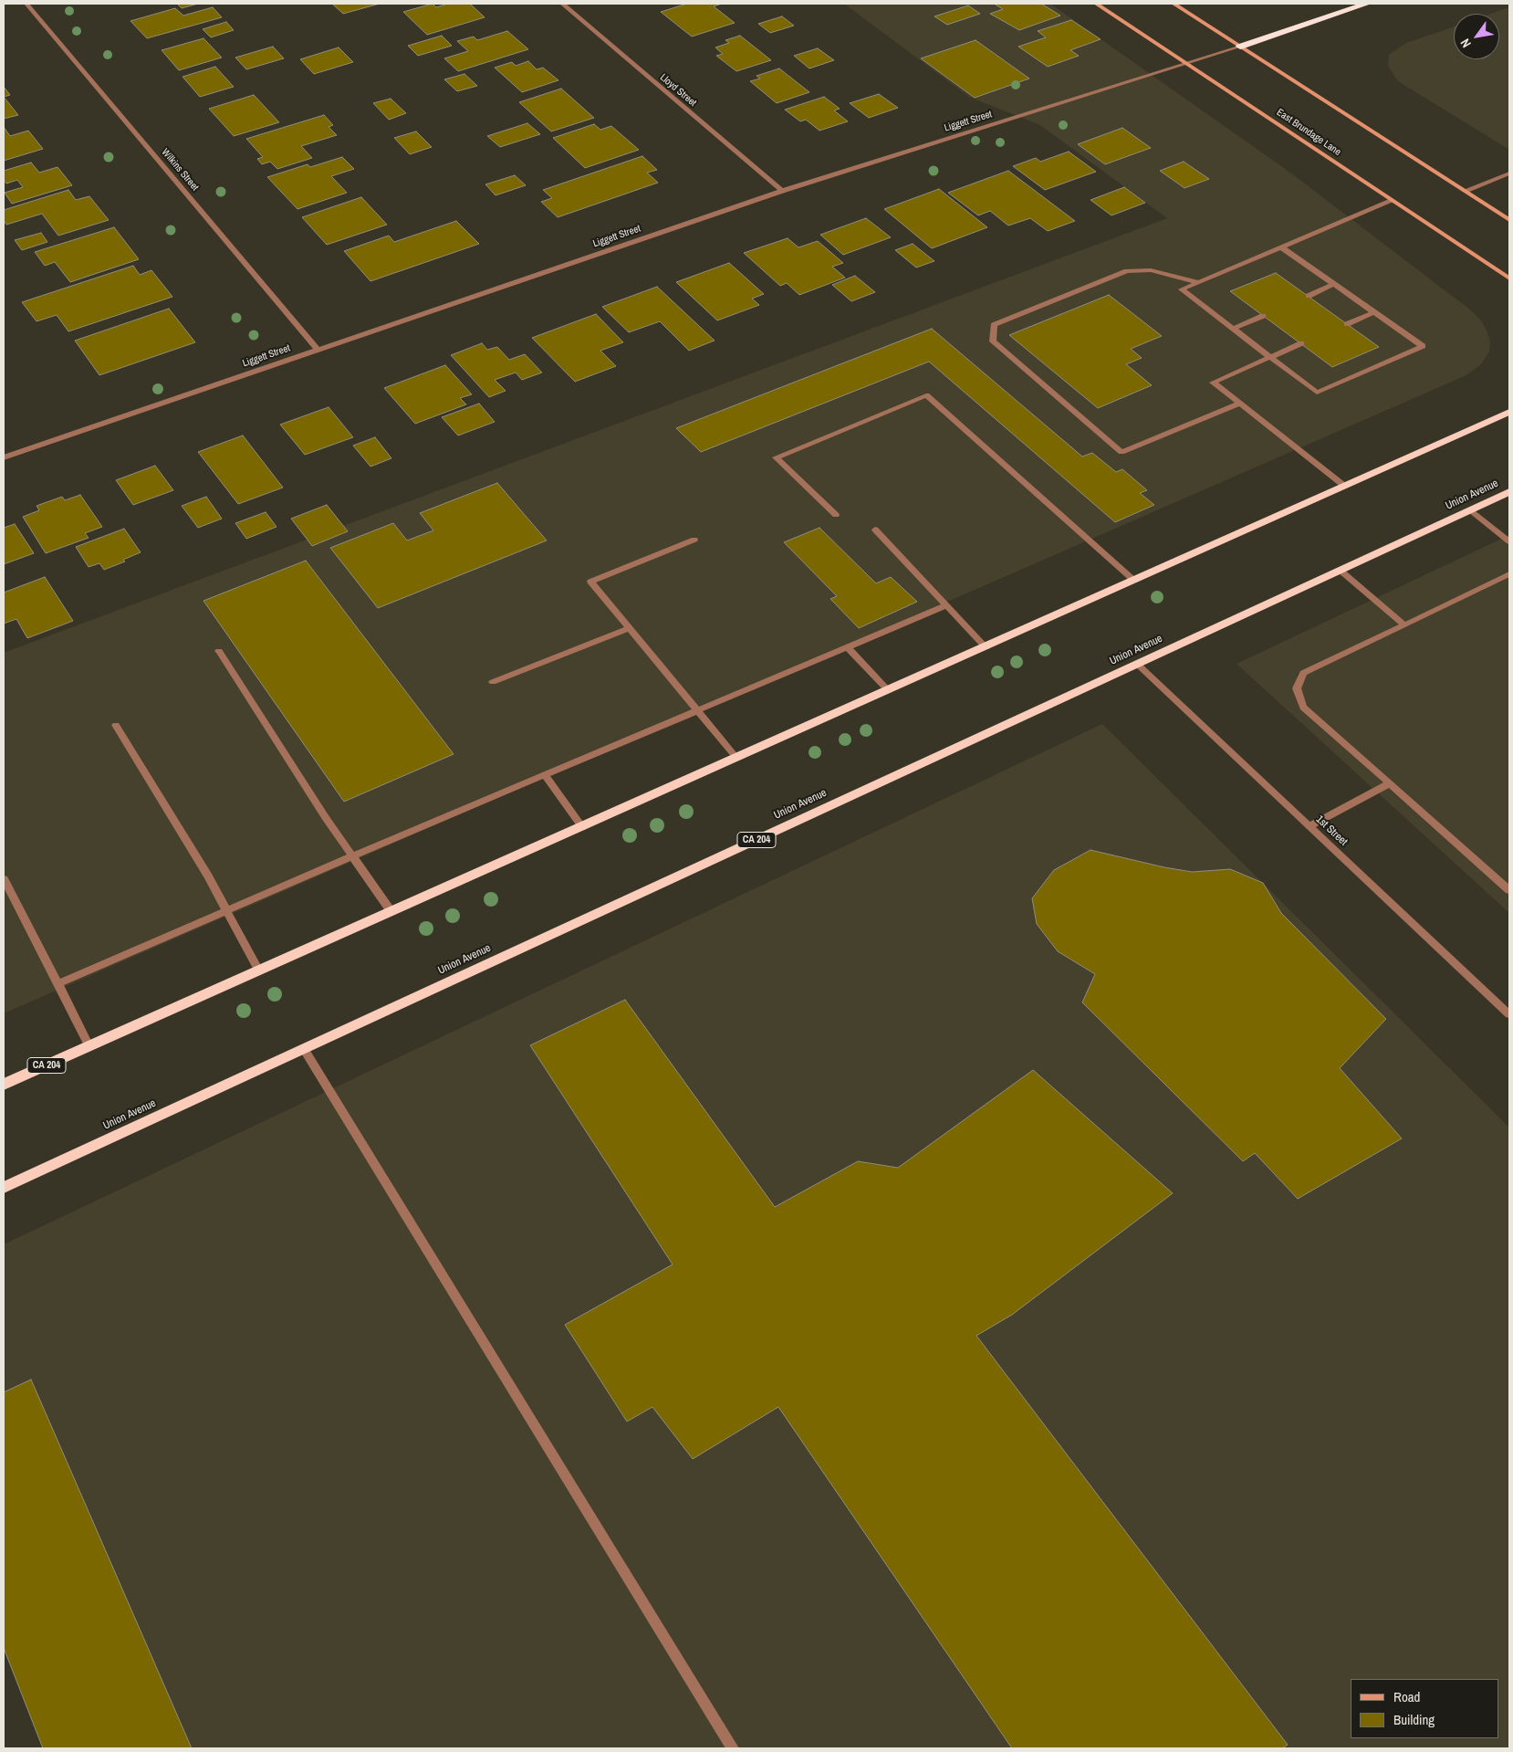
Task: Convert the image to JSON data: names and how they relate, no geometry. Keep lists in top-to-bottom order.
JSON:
{
  "streets": {
    "highway": ["Union Avenue", "CA 204"],
    "main road": ["East Brundage Lane"],
    "street": [
      "Lloyd Street",
      "Liggett Street",
      "Wilkins Street",
      "1st Street"
    ]
  },
  "crossings": [
    ["Lloyd Street", "Liggett Street"],
    ["Liggett Street", "East Brundage Lane"],
    ["Liggett Street", "Wilkins Street"],
    ["Union Avenue", "1st Street"]
  ],
  "legend": ["Road", "Building"],
  "north": "bottom left"
}
